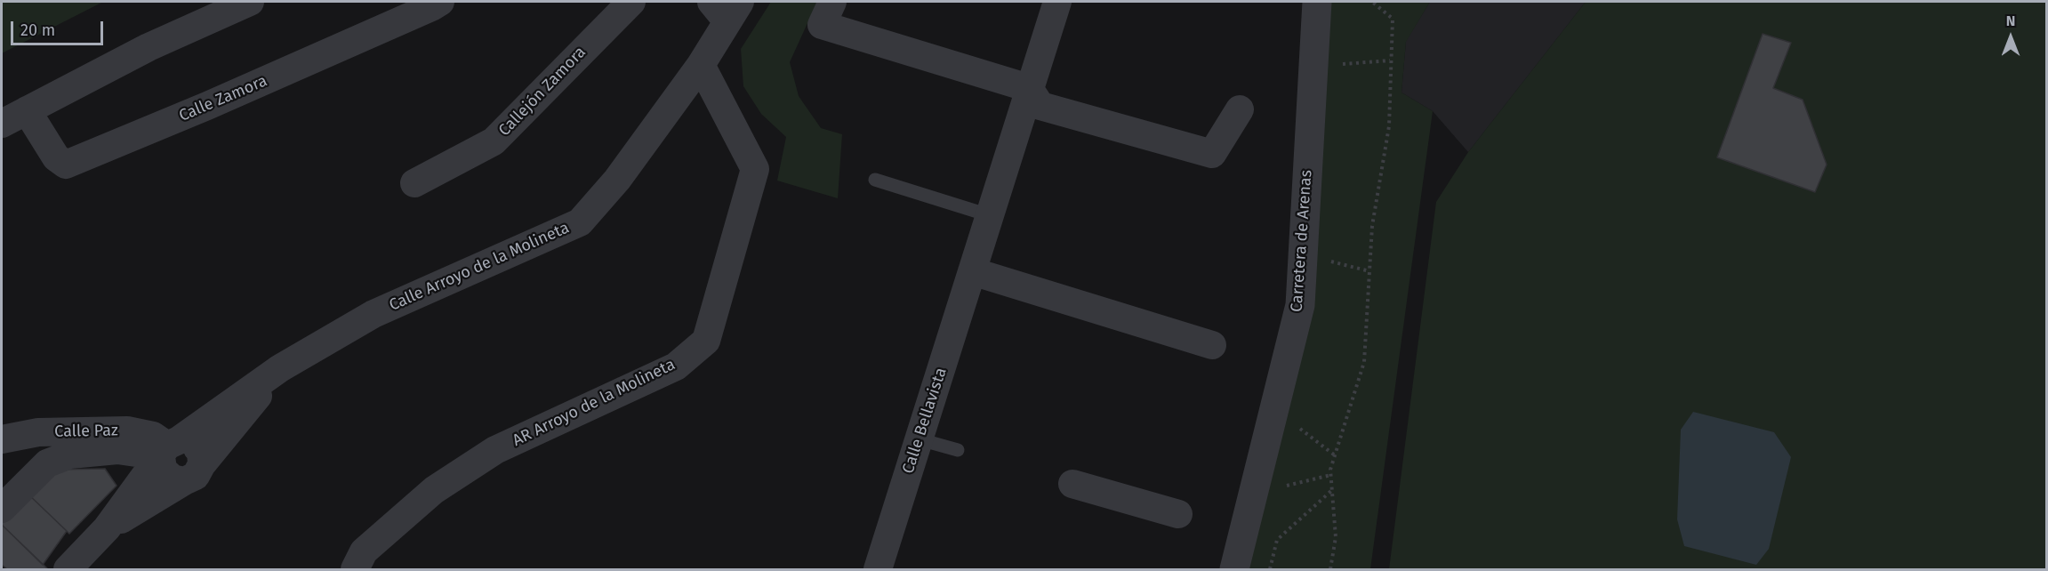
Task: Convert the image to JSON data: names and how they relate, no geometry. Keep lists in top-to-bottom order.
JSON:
{
  "streets": {
    "street": [
      "Callejón Zamora",
      "Calle Zamora",
      "Carretera de Arenas",
      "Calle Arroyo de la Molineta",
      "AR Arroyo de la Molineta",
      "Calle Bellavista",
      "Calle Paz"
    ]
  },
  "crossings": [
    ["Calle Arroyo de la Molineta", "AR Arroyo de la Molineta"],
    ["Calle Arroyo de la Molineta", "Calle Paz"]
  ],
  "scale_bar": "20 m",
  "north": "top"
}
